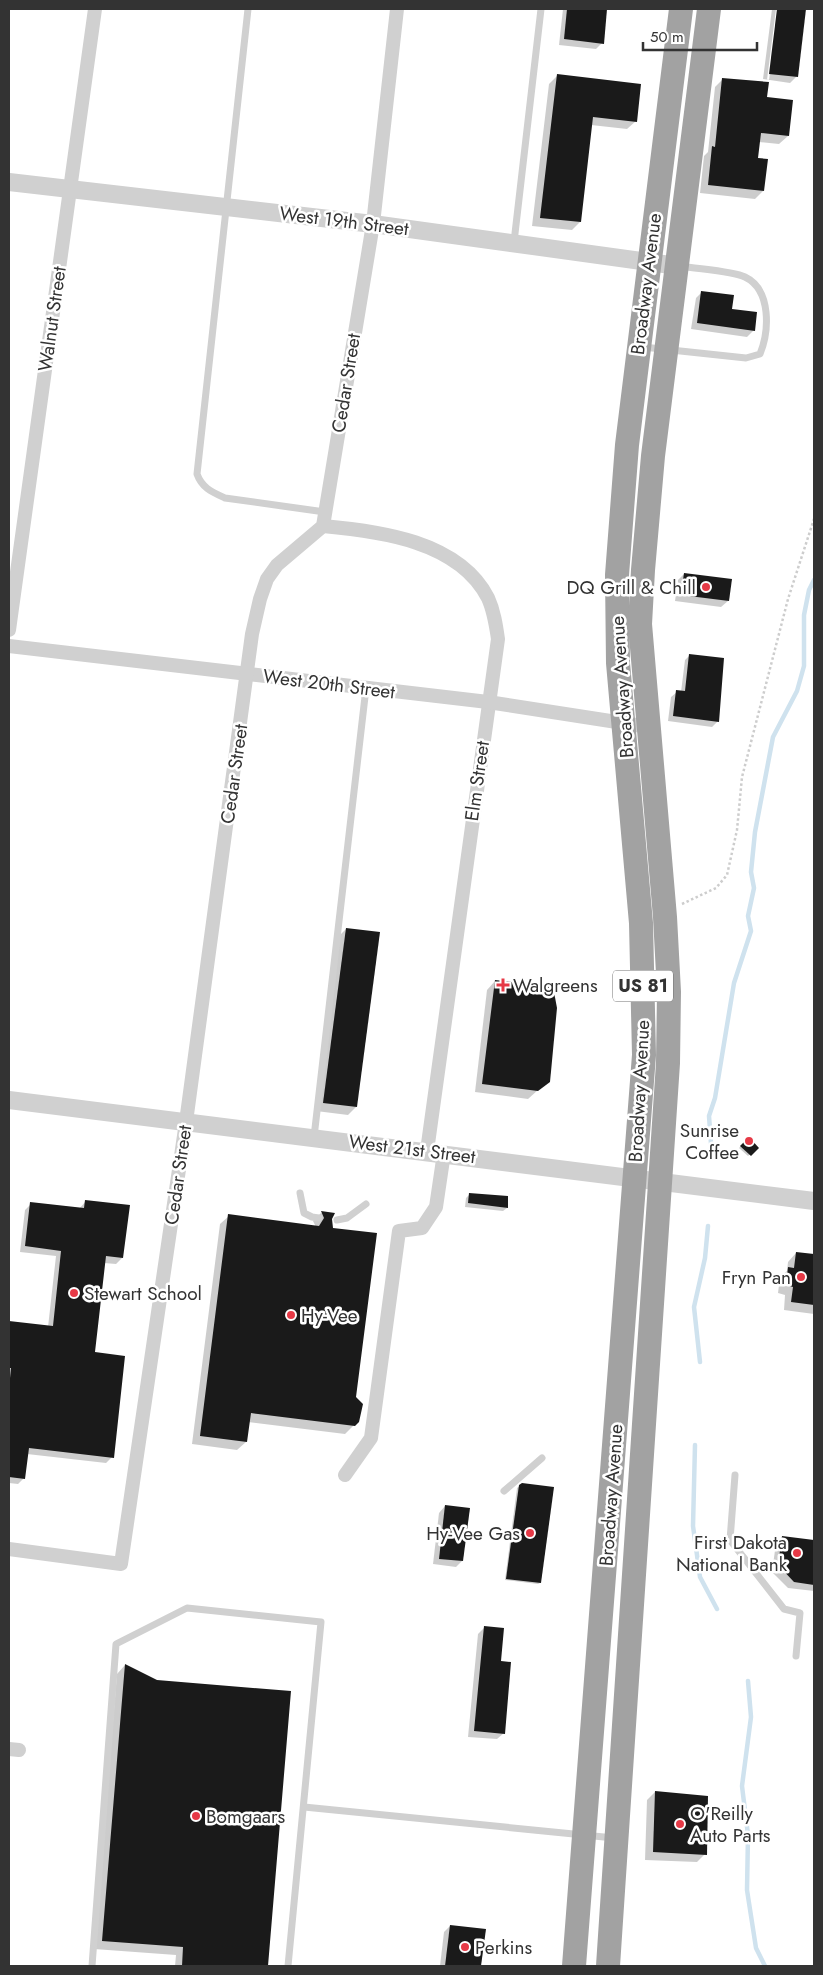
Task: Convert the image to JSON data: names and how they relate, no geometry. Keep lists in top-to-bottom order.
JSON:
{
  "streets": {
    "highway": ["Broadway Avenue", "US 81"],
    "street": [
      "West 19th Street",
      "Walnut Street",
      "Cedar Street",
      "West 20th Street",
      "Elm Street",
      "West 21st Street"
    ]
  },
  "crossings": [
    ["West 19th Street", "Broadway Avenue"],
    ["West 19th Street", "Walnut Street"],
    ["West 19th Street", "Cedar Street"],
    ["Broadway Avenue", "West 20th Street"],
    ["Broadway Avenue", "West 21st Street"],
    ["Cedar Street", "West 20th Street"],
    ["Cedar Street", "Elm Street"],
    ["Cedar Street", "West 21st Street"],
    ["West 20th Street", "Elm Street"],
    ["Elm Street", "West 21st Street"]
  ],
  "places": {
    "other": [
      "DQ Grill & Chill",
      "Sunrise Coffee",
      "Fryn Pan",
      "Stewart School",
      "Hy-Vee",
      "Hy-Vee Gas",
      "First Dakota National Bank",
      "Bomgaars",
      "O'Reilly Auto Parts",
      "Perkins"
    ],
    "health": ["Walgreens"]
  },
  "scale_bar": "50 m"
}
